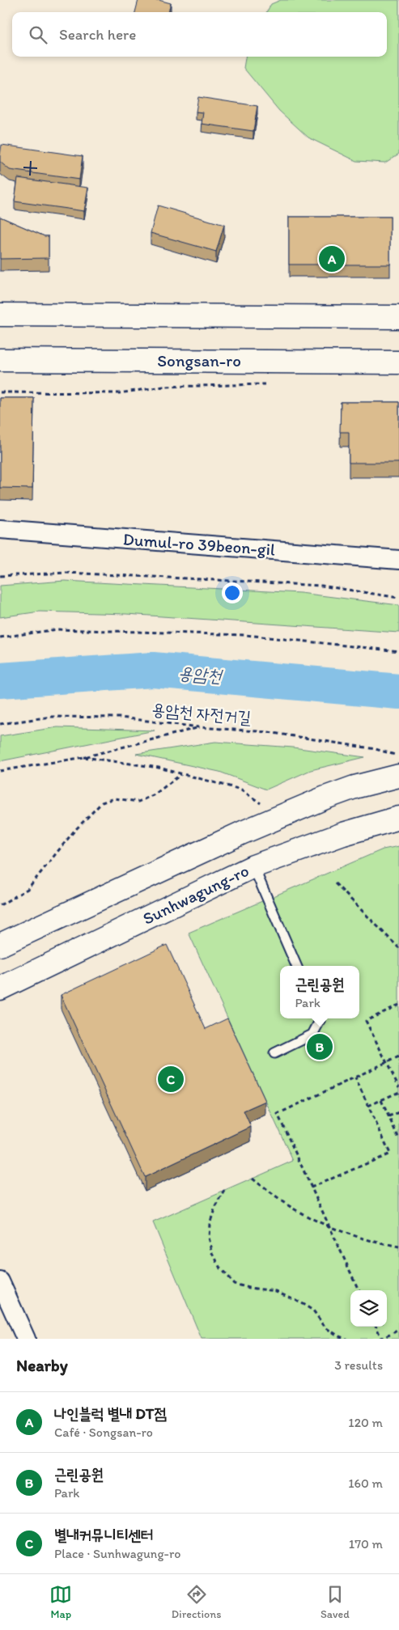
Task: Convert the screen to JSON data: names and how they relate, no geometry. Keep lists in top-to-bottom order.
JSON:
{
  "streets": {
    "street": ["Songsan-ro", "Dumul-ro 39beon-gil", "Sunhwagung-ro"],
    "path": ["용암천 자전거길"]
  },
  "water": ["용암천"],
  "page": {
    "search": "Search here",
    "pins": ["A", "B", "C"],
    "popup": ["근린공원", "Park"],
    "heading": ["Nearby", "3 results"],
    "list": [
      {
        "mark": "A",
        "name": "나인블럭 별내 DT점",
        "note": "Café · Songsan-ro",
        "value": "120 m"
      },
      {
        "mark": "B",
        "name": "근린공원",
        "note": "Park",
        "value": "160 m"
      },
      {
        "mark": "C",
        "name": "별내커뮤니티센터",
        "note": "Place · Sunhwagung-ro",
        "value": "170 m"
      }
    ],
    "nav": ["Map", "Directions", "Saved"]
  }
}
